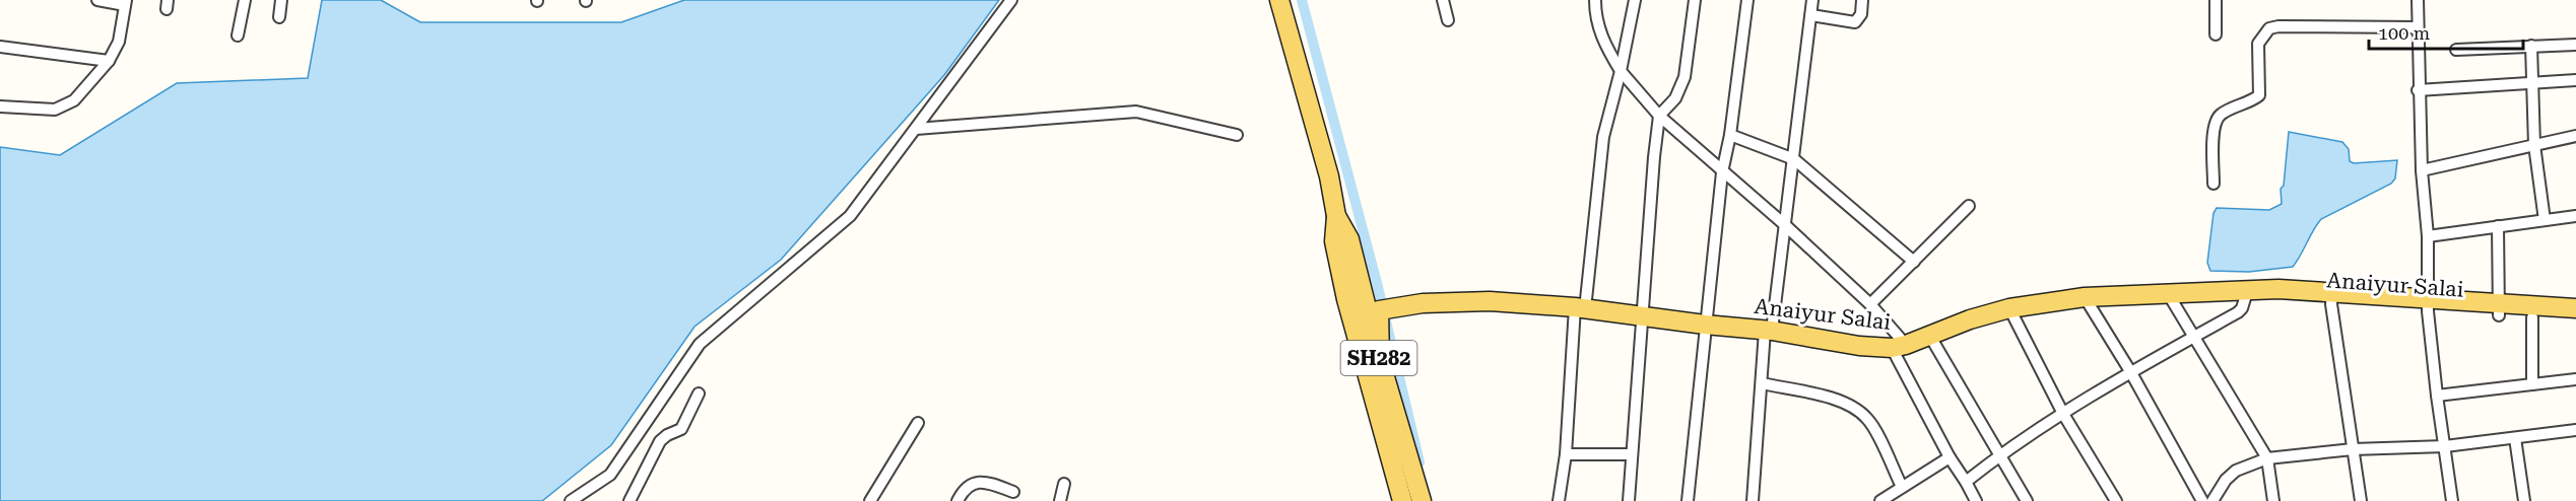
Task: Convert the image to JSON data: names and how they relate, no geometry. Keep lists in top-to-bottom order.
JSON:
{
  "streets": {
    "main road": ["Anaiyur Salai", "SH282"]
  },
  "crossings": [
    ["Anaiyur Salai", "SH282"]
  ],
  "scale_bar": "100 m"
}
